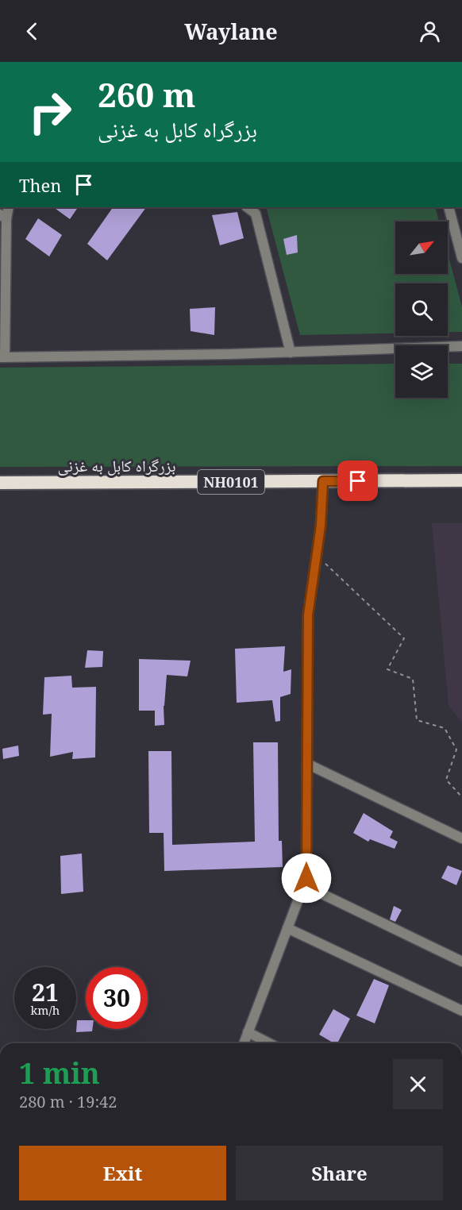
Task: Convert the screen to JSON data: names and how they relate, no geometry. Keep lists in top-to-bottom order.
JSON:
{
  "streets": {
    "highway": ["بزرگراه کابل به غزنی", "NH0101"]
  },
  "north": "top right",
  "page": {
    "header": "Waylane",
    "turn": ["260 m", "بزرگراه کابل به غزنی"],
    "then": "Then",
    "speed": "21 km/h",
    "limit": "30",
    "heading": ["1 min", "280 m · 19:42"],
    "buttons": ["Exit", "Share"]
  }
}
